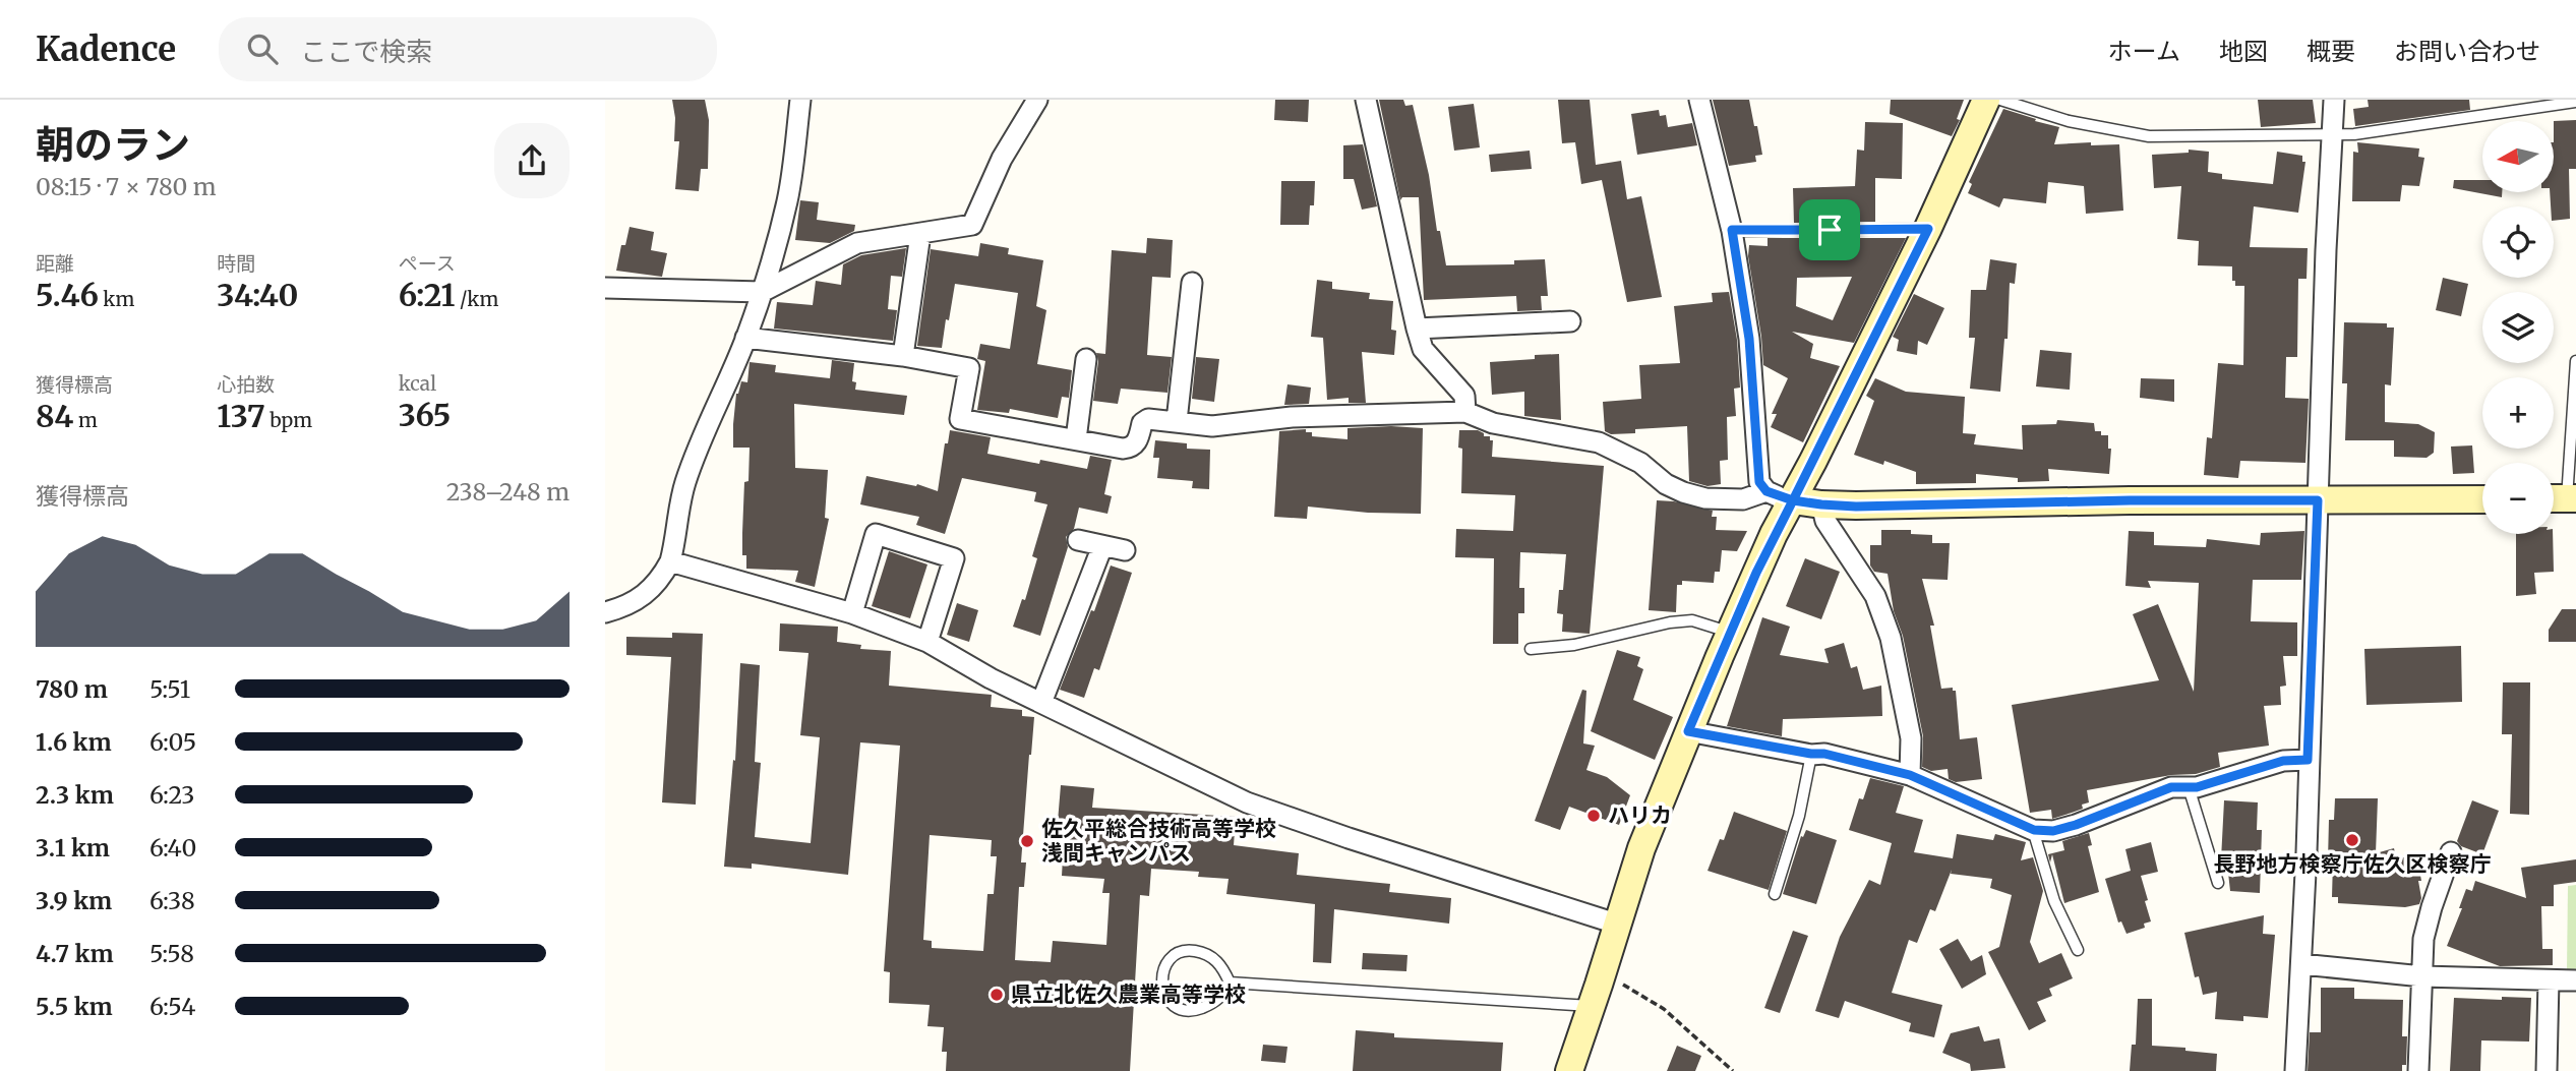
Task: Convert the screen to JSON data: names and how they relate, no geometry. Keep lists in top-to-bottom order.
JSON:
{
  "places": [
    "ハリカ",
    "長野地方検察庁佐久区検察庁",
    "佐久平総合技術高等学校 浅間キャンパス",
    "県立北佐久農業高等学校"
  ],
  "north": "left",
  "page": {
    "header": "Kadence",
    "search": "ここで検索",
    "nav": [
      "ホーム",
      "地図",
      "概要",
      "お問い合わせ"
    ],
    "heading": ["朝のラン", "08:15 · 7 × 780 m"],
    "map_buttons": ["+", "−"],
    "stats": [
      ["距離", "5.46 km"],
      ["時間", "34:40"],
      ["ペース", "6:21 /km"],
      ["獲得標高", "84 m"],
      ["心拍数", "137 bpm"],
      ["kcal", "365"]
    ],
    "chart": ["獲得標高", "238–248 m"],
    "list": [
      {
        "name": "780 m",
        "note": "5:51"
      },
      {
        "name": "1.6 km",
        "note": "6:05"
      },
      {
        "name": "2.3 km",
        "note": "6:23"
      },
      {
        "name": "3.1 km",
        "note": "6:40"
      },
      {
        "name": "3.9 km",
        "note": "6:38"
      },
      {
        "name": "4.7 km",
        "note": "5:58"
      },
      {
        "name": "5.5 km",
        "note": "6:54"
      }
    ]
  }
}
